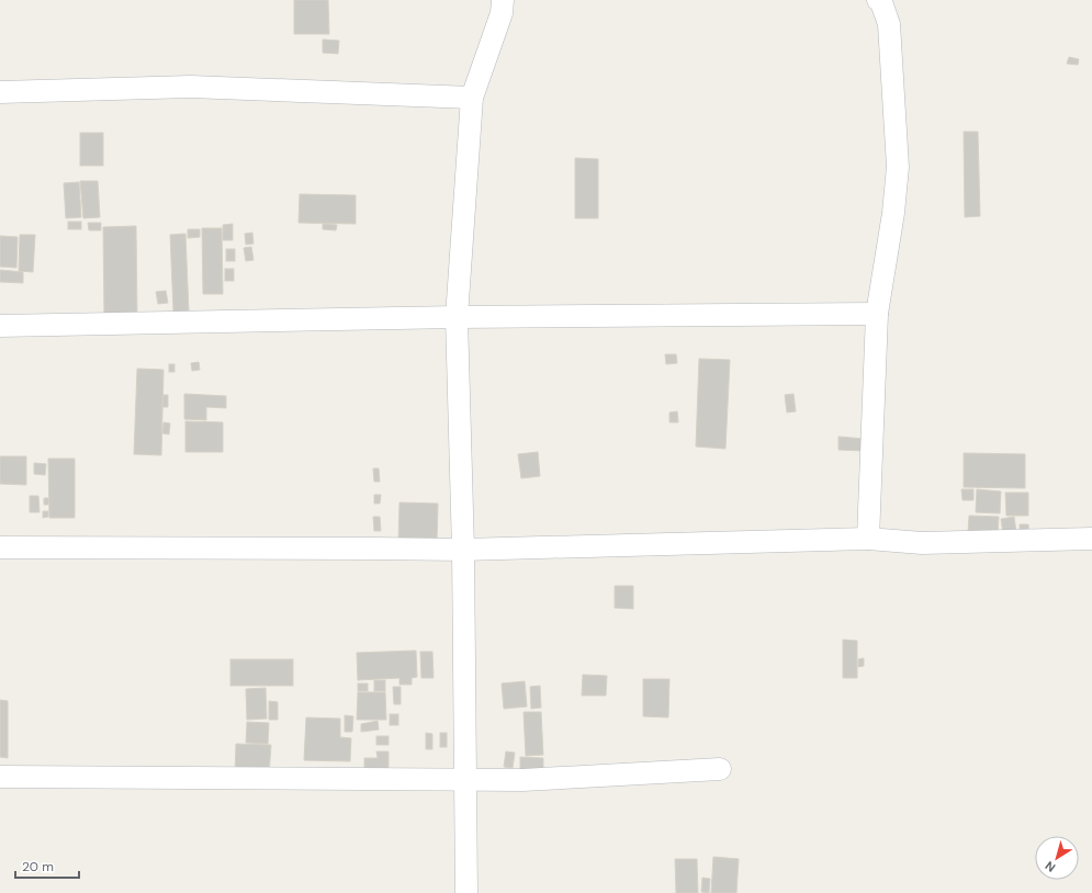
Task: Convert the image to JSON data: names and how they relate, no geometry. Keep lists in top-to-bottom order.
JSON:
{
  "scale_bar": "20 m",
  "north": "bottom left"
}
